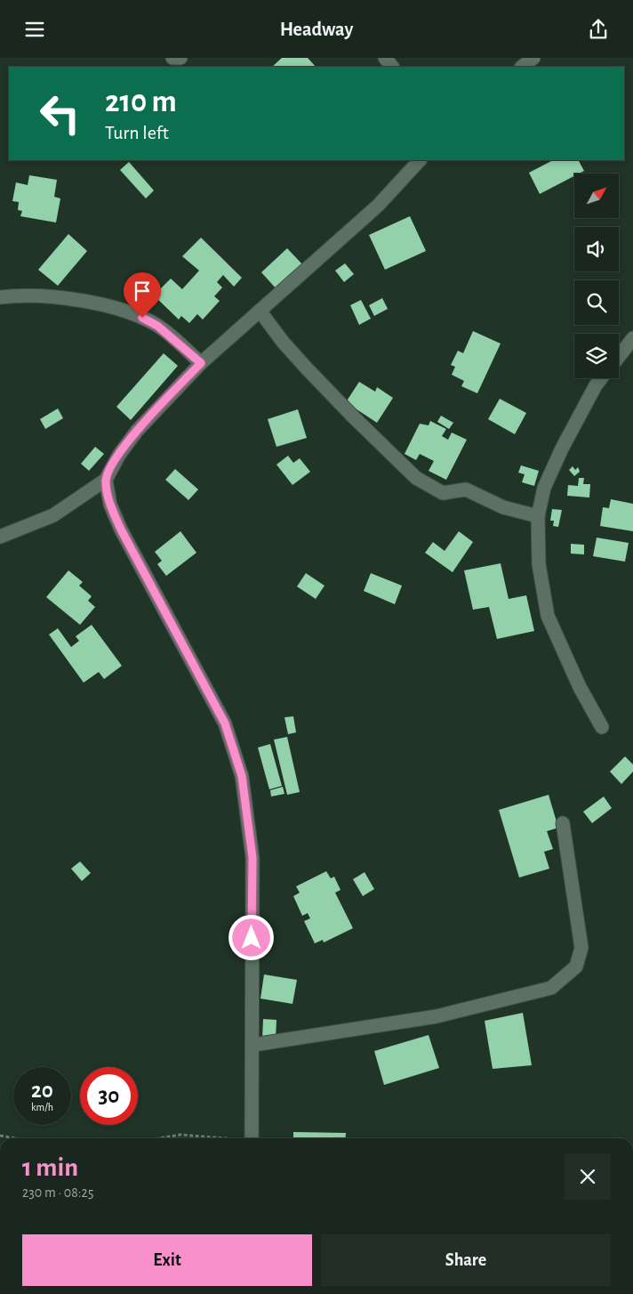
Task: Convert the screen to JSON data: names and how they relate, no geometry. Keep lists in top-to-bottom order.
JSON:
{
  "north": "top right",
  "page": {
    "header": "Headway",
    "turn": ["210 m", "Turn left"],
    "speed": "20 km/h",
    "limit": "30",
    "heading": ["1 min", "230 m · 08:25"],
    "buttons": ["Exit", "Share"]
  }
}
